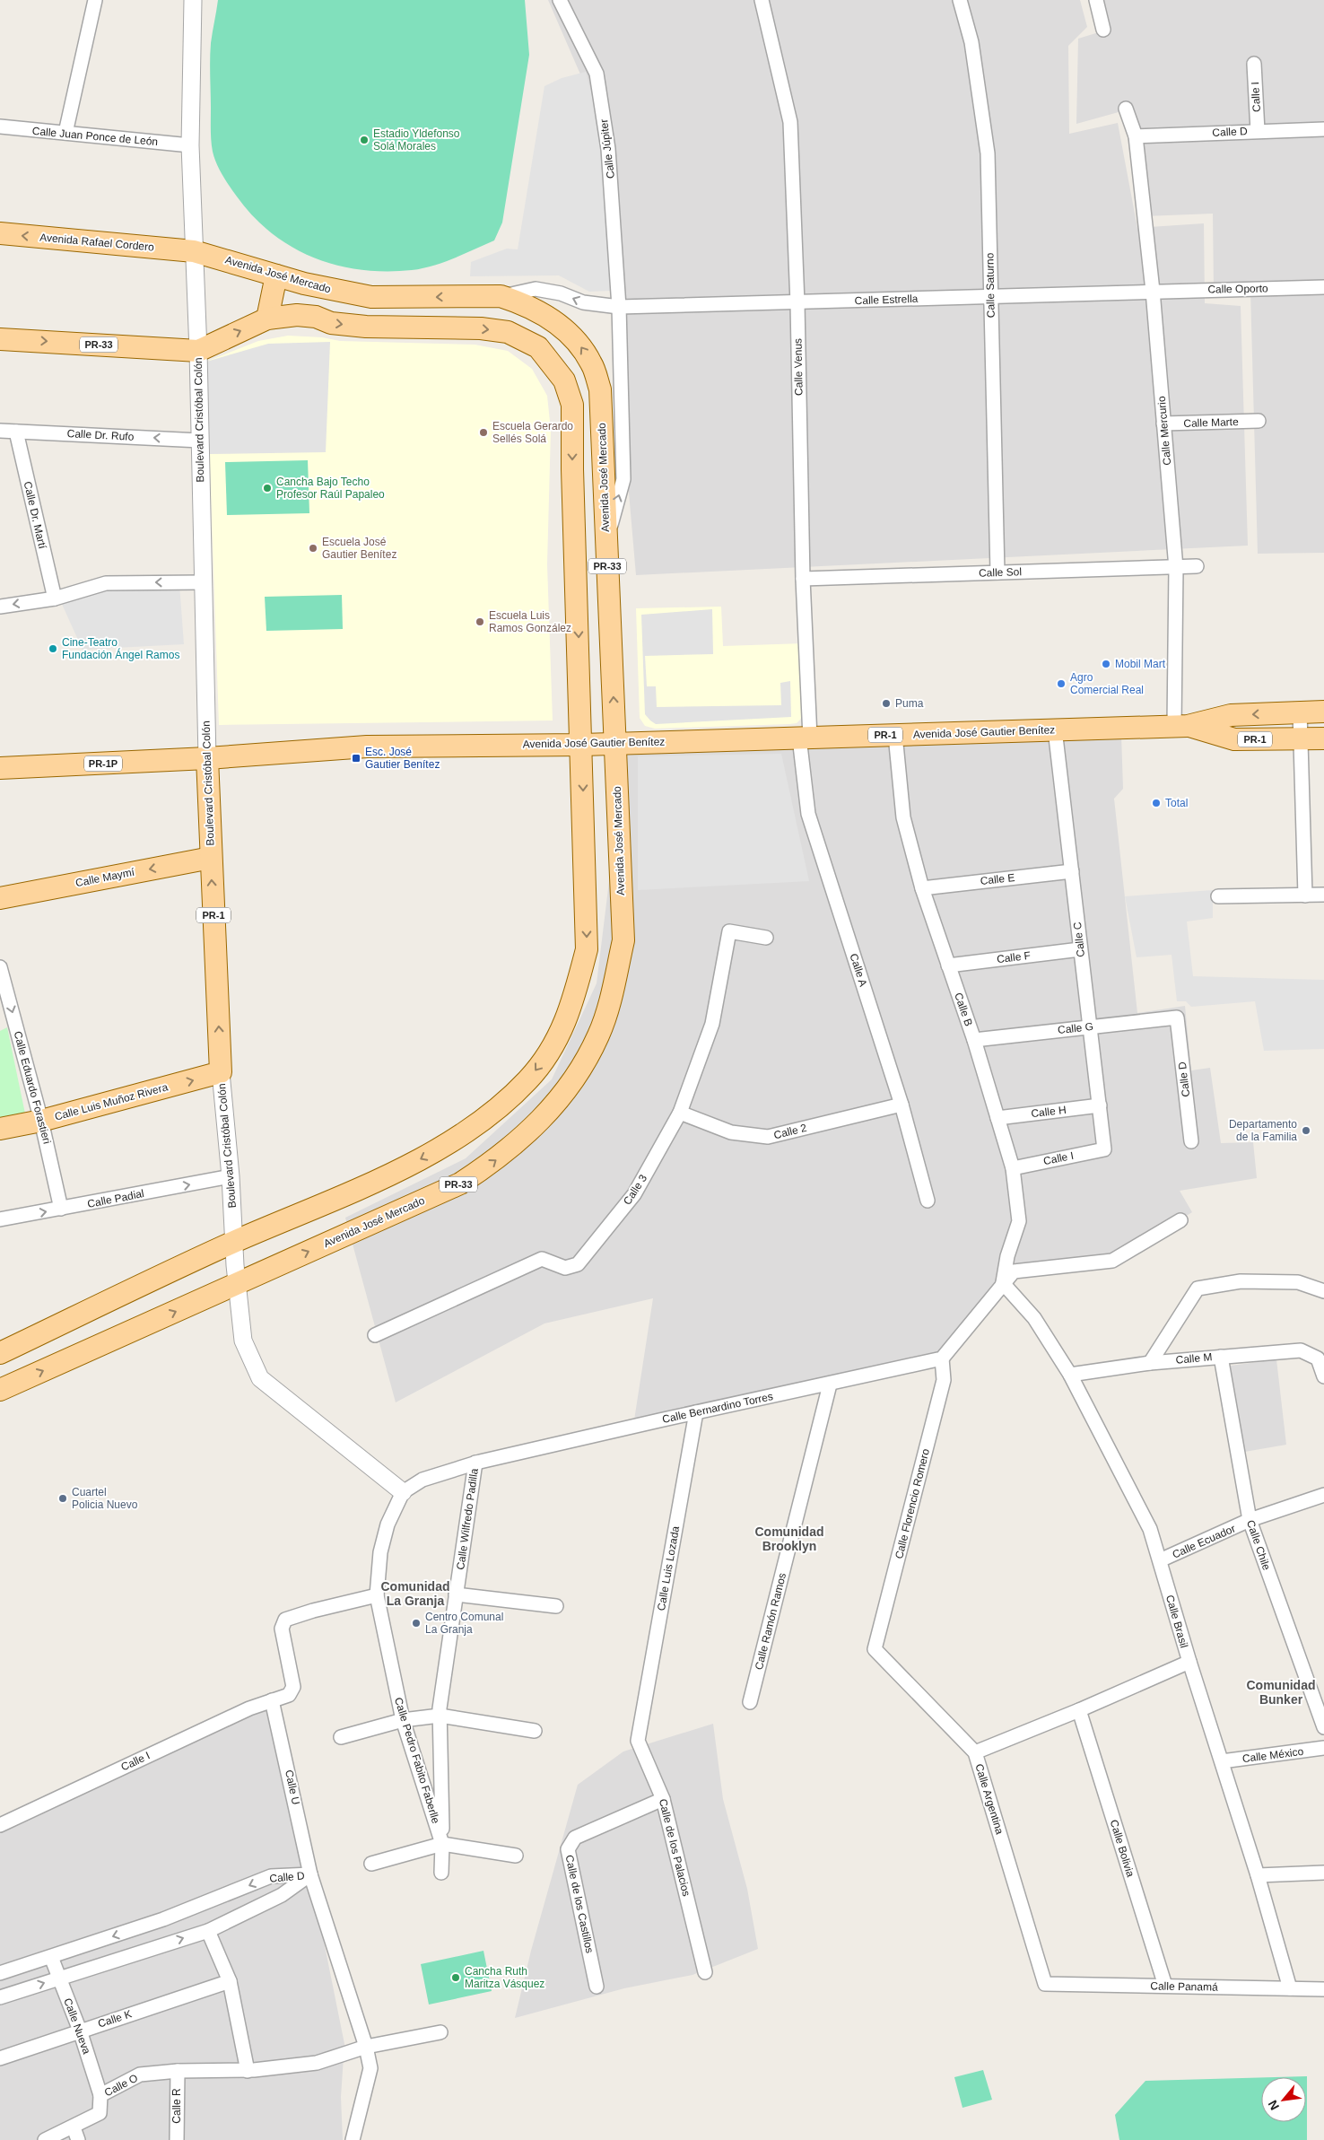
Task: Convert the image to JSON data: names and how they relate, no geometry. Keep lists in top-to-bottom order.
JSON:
{
  "streets": {
    "main road": [
      "Avenida Rafael Cordero",
      "Avenida José Mercado",
      "PR-33",
      "Boulevard Cristóbal Colón",
      "Avenida José Gautier Benítez",
      "PR-1",
      "PR-1P",
      "Calle Maymí",
      "Calle Luis Muñoz Rivera"
    ],
    "street": [
      "Calle I",
      "Calle D",
      "Calle Juan Ponce de León",
      "Calle Júpiter",
      "Calle Saturno",
      "Calle Oporto",
      "Calle Estrella",
      "Calle Venus",
      "Calle Marte",
      "Calle Mercurio",
      "Calle Dr. Rufo",
      "Calle Dr. Martí",
      "Calle Sol",
      "Calle E",
      "Calle C",
      "Calle F",
      "Calle A",
      "Calle B",
      "Calle G",
      "Calle Eduardo Forastieri",
      "Calle H",
      "Calle 2",
      "Calle 3",
      "Calle Padial",
      "Calle M",
      "Calle Bernardino Torres",
      "Calle Florencio Romero",
      "Calle Wilfredo Padilla",
      "Calle Ecuador",
      "Calle Chile",
      "Calle Luis Lozada",
      "Calle Ramón Ramos",
      "Calle Brasil",
      "Calle México",
      "Calle Pedro Fabito Faberlle",
      "Calle U",
      "Calle Argentina",
      "Calle de los Palacios",
      "Calle Bolivia",
      "Calle de los Castillos",
      "Calle Panamá",
      "Calle K",
      "Calle Nueva",
      "Calle O",
      "Calle R"
    ]
  },
  "crossings": [
    ["Calle I", "Calle D"],
    ["Calle I", "Calle C"],
    ["Calle I", "Calle B"],
    ["Calle I", "Calle Pedro Fabito Faberlle"],
    ["Calle I", "Calle U"],
    ["Calle D", "Calle Mercurio"],
    ["Calle D", "Calle G"],
    ["Calle D", "Calle U"],
    ["Calle D", "Calle Nueva"],
    ["Calle Juan Ponce de León", "Boulevard Cristóbal Colón"],
    ["Calle Júpiter", "Avenida José Mercado"],
    ["Calle Júpiter", "Calle Estrella"],
    ["Avenida Rafael Cordero", "Avenida José Mercado"],
    ["Avenida Rafael Cordero", "Boulevard Cristóbal Colón"],
    ["Avenida José Mercado", "Calle Estrella"],
    ["Avenida José Mercado", "Boulevard Cristóbal Colón"],
    ["Avenida José Mercado", "Avenida José Gautier Benítez"],
    ["Calle Saturno", "Calle Estrella"],
    ["Calle Saturno", "Calle Sol"],
    ["Calle Oporto", "Calle Estrella"],
    ["Calle Oporto", "Calle Mercurio"],
    ["Calle Estrella", "Calle Venus"],
    ["Calle Estrella", "Calle Mercurio"],
    ["PR-33", "Boulevard Cristóbal Colón"],
    ["PR-33", "Avenida José Gautier Benítez"],
    ["Calle Venus", "Calle Sol"],
    ["Calle Venus", "Avenida José Gautier Benítez"],
    ["Calle Venus", "Calle A"],
    ["Boulevard Cristóbal Colón", "Calle Dr. Rufo"],
    ["Boulevard Cristóbal Colón", "Avenida José Gautier Benítez"],
    ["Boulevard Cristóbal Colón", "Calle Maymí"],
    ["Boulevard Cristóbal Colón", "Calle Luis Muñoz Rivera"],
    ["Boulevard Cristóbal Colón", "Calle Padial"],
    ["Boulevard Cristóbal Colón", "Calle Bernardino Torres"],
    ["Boulevard Cristóbal Colón", "Calle Pedro Fabito Faberlle"],
    ["Calle Marte", "Calle Mercurio"],
    ["Calle Mercurio", "Calle Sol"],
    ["Calle Mercurio", "Avenida José Gautier Benítez"],
    ["Calle Dr. Rufo", "Calle Dr. Martí"],
    ["Avenida José Gautier Benítez", "Calle C"],
    ["Avenida José Gautier Benítez", "Calle A"],
    ["Avenida José Gautier Benítez", "Calle B"],
    ["Calle E", "Calle C"],
    ["Calle E", "Calle B"],
    ["Calle C", "Calle F"],
    ["Calle C", "Calle G"],
    ["Calle C", "Calle H"],
    ["Calle F", "Calle B"],
    ["Calle A", "Calle 2"],
    ["Calle B", "Calle G"],
    ["Calle B", "Calle H"],
    ["Calle B", "Calle Brasil"],
    ["Calle Eduardo Forastieri", "Calle Luis Muñoz Rivera"],
    ["Calle Eduardo Forastieri", "Calle Padial"],
    ["Calle 2", "Calle 3"],
    ["Calle M", "Calle Chile"],
    ["Calle M", "Calle Brasil"],
    ["Calle Bernardino Torres", "Calle Florencio Romero"],
    ["Calle Bernardino Torres", "Calle Wilfredo Padilla"],
    ["Calle Bernardino Torres", "Calle Luis Lozada"],
    ["Calle Bernardino Torres", "Calle Ramón Ramos"],
    ["Calle Bernardino Torres", "Calle Pedro Fabito Faberlle"],
    ["Calle Florencio Romero", "Calle Argentina"],
    ["Calle Wilfredo Padilla", "Calle Pedro Fabito Faberlle"],
    ["Calle Ecuador", "Calle Chile"],
    ["Calle Ecuador", "Calle Brasil"],
    ["Calle Luis Lozada", "Calle de los Palacios"],
    ["Calle Brasil", "Calle México"],
    ["Calle Brasil", "Calle Panamá"],
    ["Calle U", "Calle O"],
    ["Calle Argentina", "Calle Panamá"],
    ["Calle de los Palacios", "Calle de los Castillos"],
    ["Calle Bolivia", "Calle Panamá"],
    ["Calle K", "Calle Nueva"],
    ["Calle Nueva", "Calle O"],
    ["Calle O", "Calle R"]
  ],
  "one_way": [
    "Calle Júpiter",
    "Calle Dr. Rufo",
    "Calle Maymí",
    "Calle Eduardo Forastieri",
    "Calle Padial"
  ],
  "districts": ["Comunidad Brooklyn", "Comunidad La Granja", "Comunidad Bunker"],
  "places": {
    "other": [
      "Estadio Yldefonso Solá Morales",
      "Escuela Gerardo Sellés Solá",
      "Cancha Bajo Techo Profesor Raúl Papaleo",
      "Escuela José Gautier Benítez",
      "Escuela Luis Ramos González",
      "Cine-Teatro Fundación Ángel Ramos",
      "Mobil Mart",
      "Agro Comercial Real",
      "Puma",
      "Total",
      "Departamento de la Familia",
      "Cuartel Policia Nuevo",
      "Centro Comunal La Granja",
      "Cancha Ruth Maritza Vásquez"
    ],
    "transit": ["Esc. José Gautier Benítez"]
  },
  "north": "bottom left"
}
